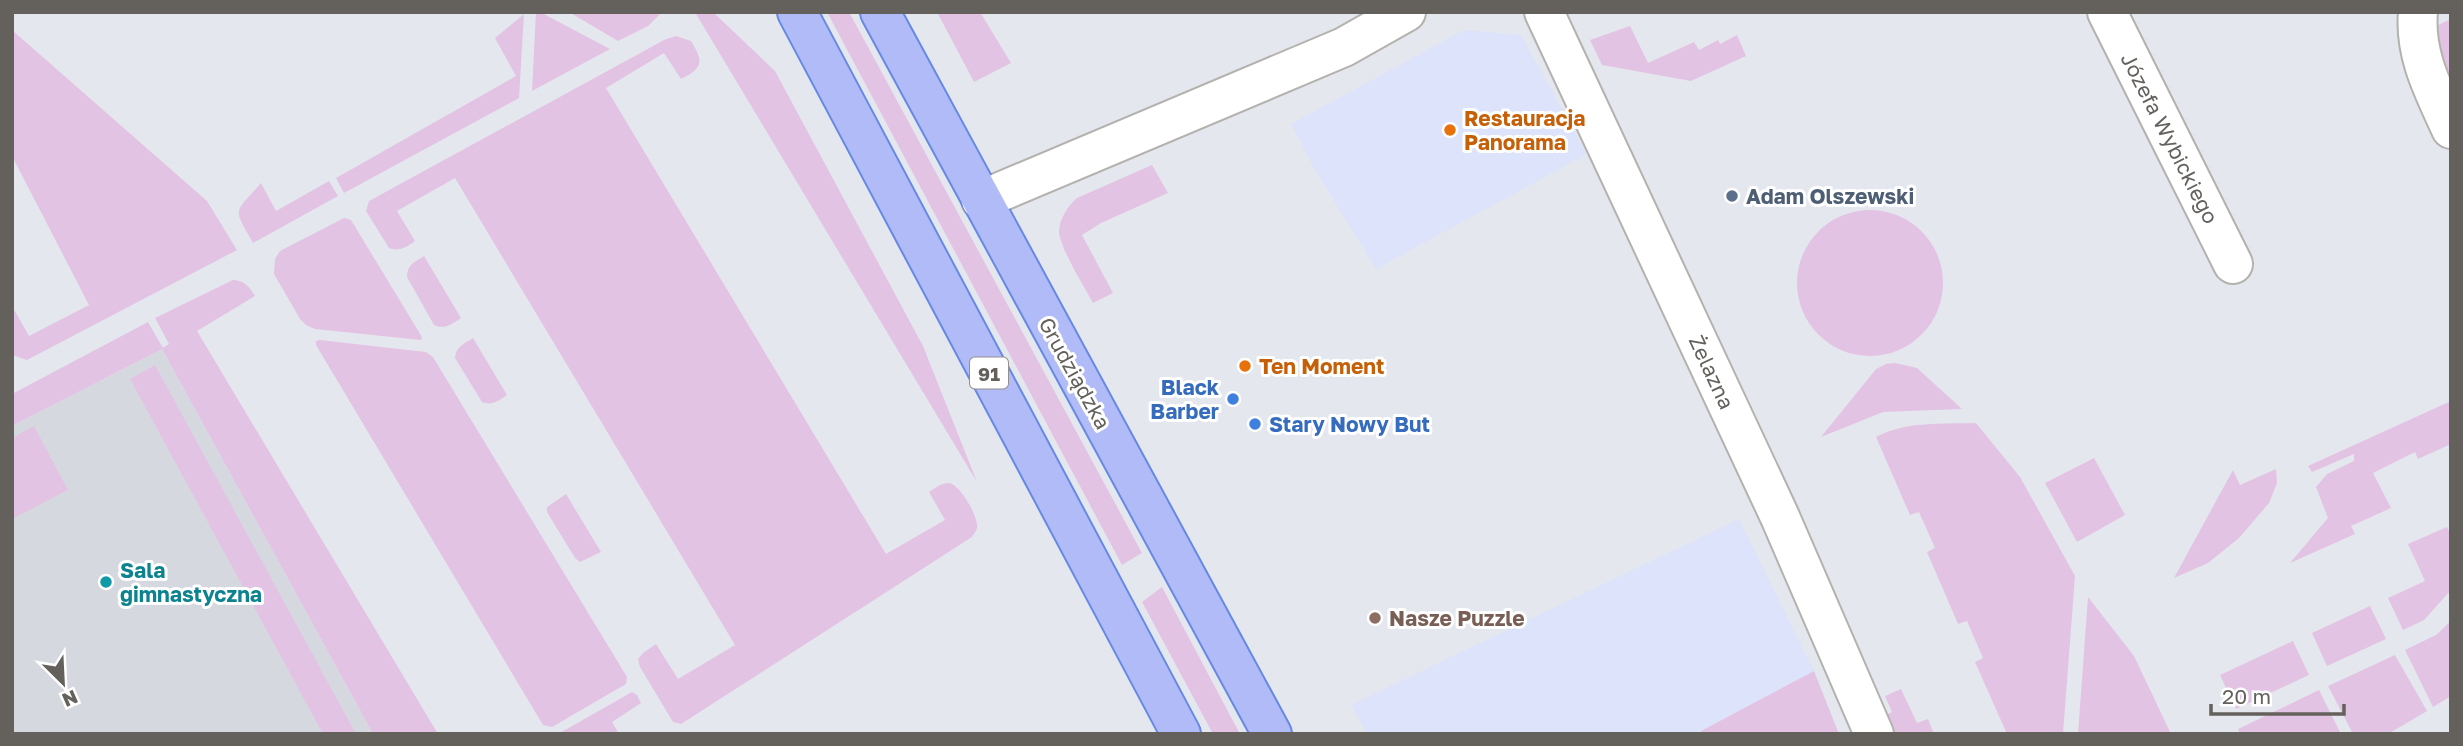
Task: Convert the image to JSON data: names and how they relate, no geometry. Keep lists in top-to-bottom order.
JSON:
{
  "streets": {
    "main road": ["91", "Grudziądzka"],
    "street": ["Józefa Wybickiego", "Żelazna"]
  },
  "places": [
    "Restauracja Panorama",
    "Adam Olszewski",
    "Ten Moment",
    "Black Barber",
    "Stary Nowy But",
    "Sala gimnastyczna",
    "Nasze Puzzle"
  ],
  "scale_bar": "20 m",
  "north": "bottom right"
}
